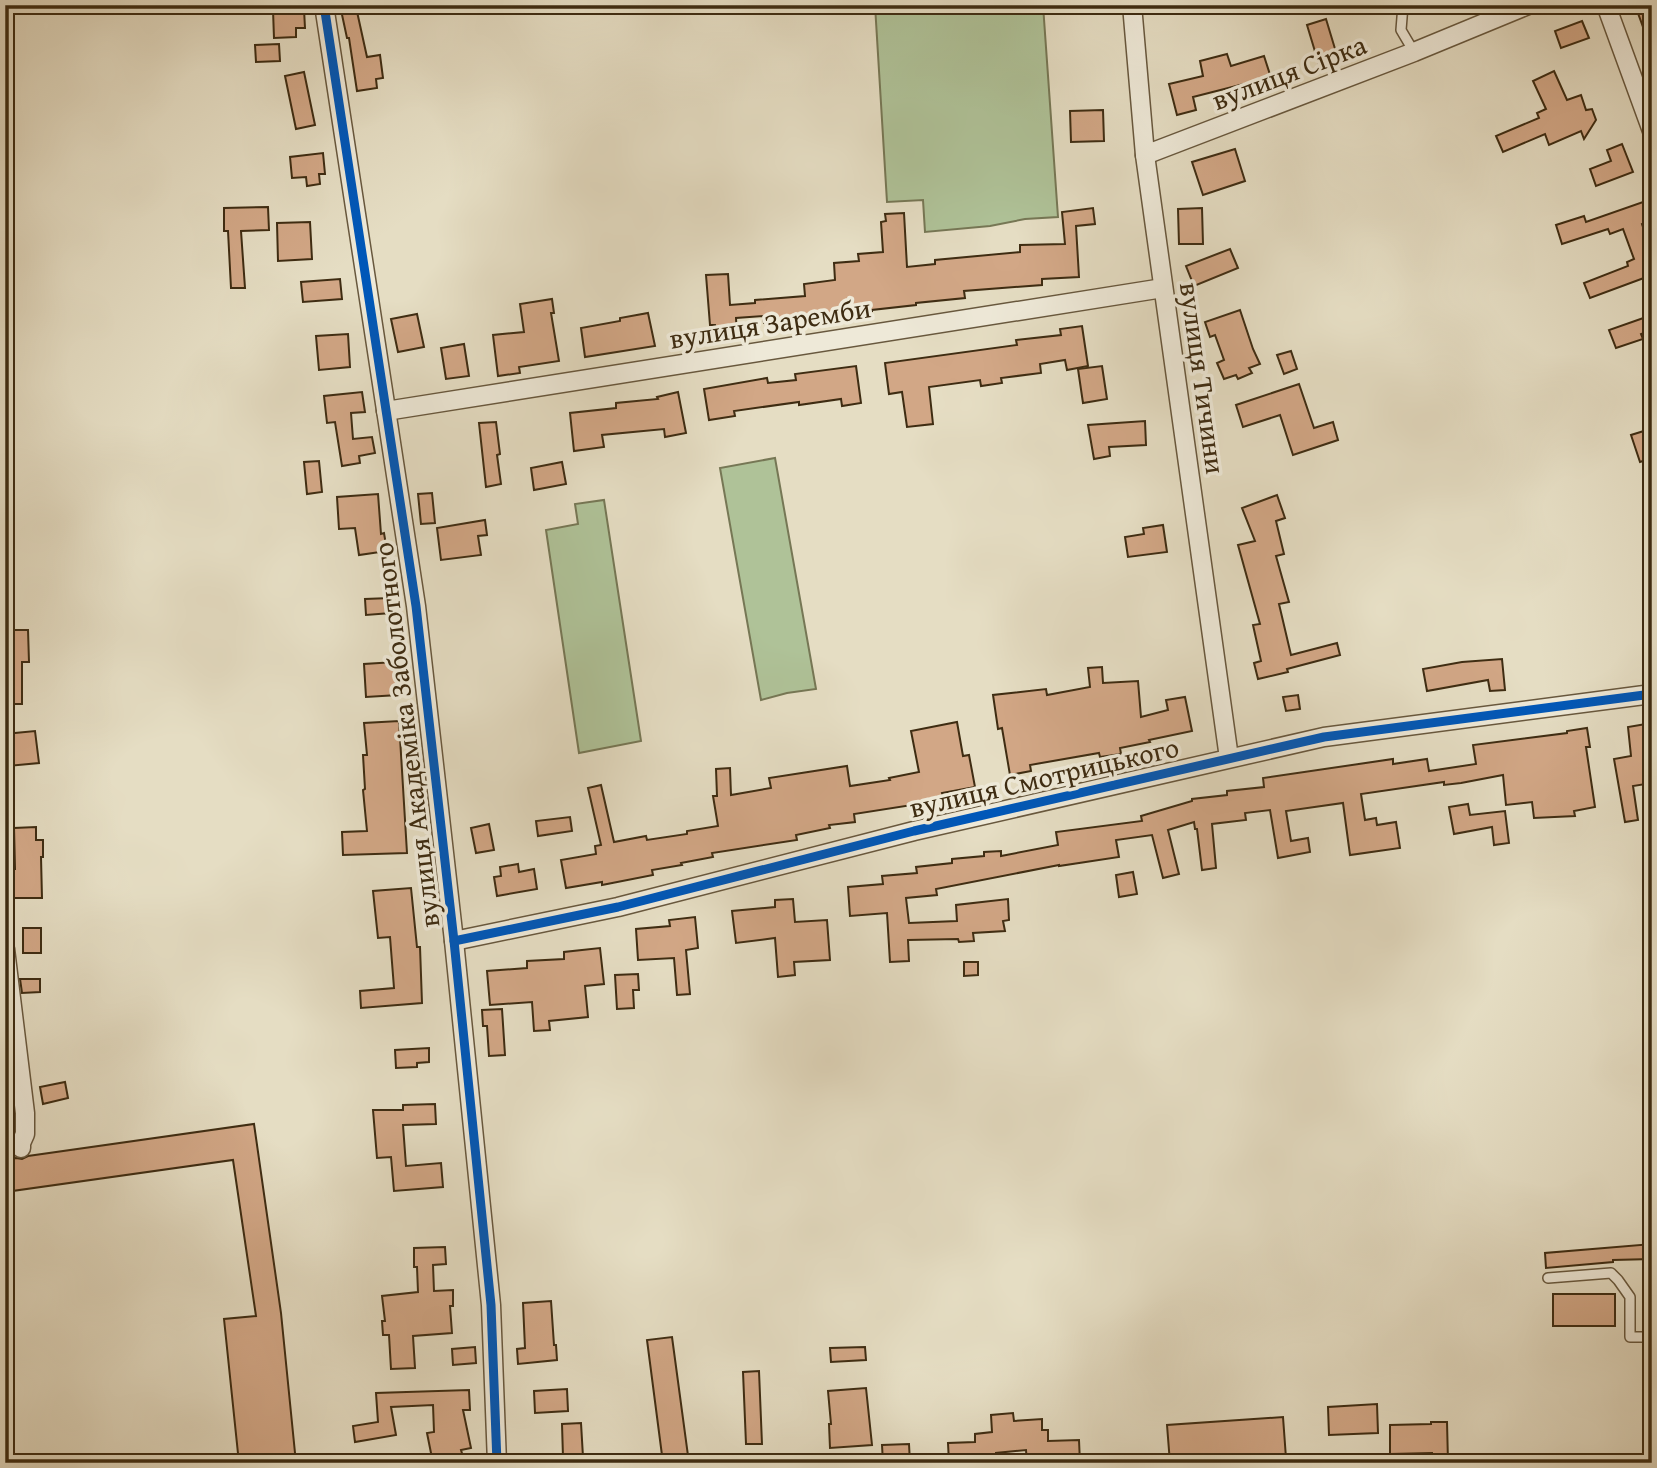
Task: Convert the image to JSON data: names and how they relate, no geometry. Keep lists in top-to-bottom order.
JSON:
{
  "streets": {
    "street": [
      "вулиця Сірка",
      "вулиця Заремби",
      "вулиця Тичини",
      "вулиця Академіка Заболотного",
      "вулиця Смотрицького"
    ]
  },
  "crossings": [
    ["вулиця Сірка", "вулиця Тичини"],
    ["вулиця Заремби", "вулиця Тичини"],
    ["вулиця Заремби", "вулиця Академіка Заболотного"],
    ["вулиця Тичини", "вулиця Смотрицького"],
    ["вулиця Академіка Заболотного", "вулиця Смотрицького"]
  ]
}
